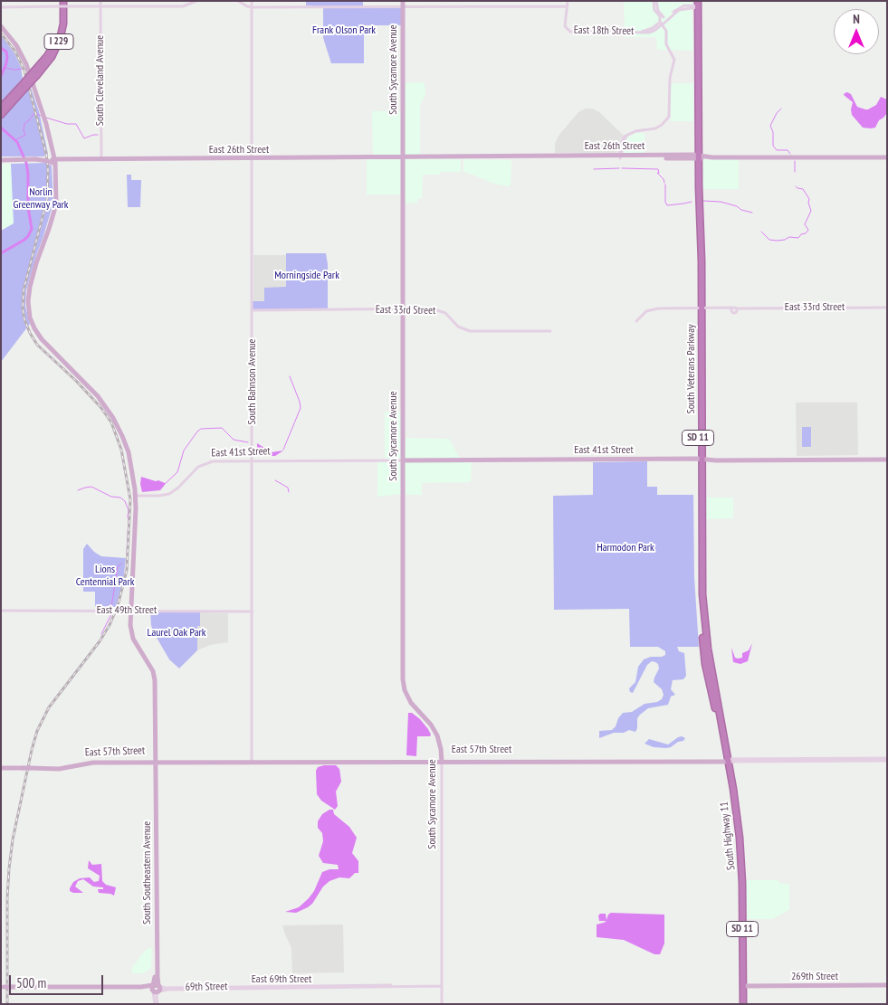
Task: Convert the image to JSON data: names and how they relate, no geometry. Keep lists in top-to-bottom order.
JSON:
{
  "streets": {
    "highway": [
      "I 229",
      "South Veterans Parkway",
      "SD 11",
      "South Highway 11"
    ],
    "main road": [
      "South Sycamore Avenue",
      "East 26th Street",
      "East 41st Street",
      "East 57th Street",
      "South Southeastern Avenue",
      "269th Street"
    ],
    "street": [
      "East 18th Street",
      "South Cleveland Avenue",
      "East 33rd Street",
      "South Bahnson Avenue",
      "East 49th Street",
      "East 69th Street",
      "69th Street"
    ]
  },
  "crossings": [
    ["East 18th Street", "South Veterans Parkway"],
    ["South Sycamore Avenue", "East 26th Street"],
    ["South Sycamore Avenue", "East 33rd Street"],
    ["South Sycamore Avenue", "East 41st Street"],
    ["South Sycamore Avenue", "East 57th Street"],
    ["South Sycamore Avenue", "East 69th Street"],
    ["South Cleveland Avenue", "East 26th Street"],
    ["East 26th Street", "South Veterans Parkway"],
    ["East 26th Street", "South Bahnson Avenue"],
    ["East 26th Street", "South Southeastern Avenue"],
    ["East 33rd Street", "South Veterans Parkway"],
    ["East 33rd Street", "South Bahnson Avenue"],
    ["South Veterans Parkway", "East 41st Street"],
    ["South Veterans Parkway", "East 57th Street"],
    ["South Veterans Parkway", "South Highway 11"],
    ["South Bahnson Avenue", "East 41st Street"],
    ["South Bahnson Avenue", "East 49th Street"],
    ["South Bahnson Avenue", "East 57th Street"],
    ["SD 11", "South Highway 11"],
    ["SD 11", "269th Street"],
    ["East 41st Street", "South Southeastern Avenue"],
    ["East 49th Street", "South Southeastern Avenue"],
    ["East 57th Street", "South Highway 11"],
    ["East 57th Street", "South Southeastern Avenue"],
    ["South Highway 11", "269th Street"],
    ["South Southeastern Avenue", "69th Street"],
    ["East 69th Street", "69th Street"]
  ],
  "parks": [
    "Frank Olson Park",
    "Norlin Greenway Park",
    "Morningside Park",
    "Harmodon Park",
    "Lions Centennial Park",
    "Laurel Oak Park"
  ],
  "scale_bar": "500 m",
  "north": "top"
}
